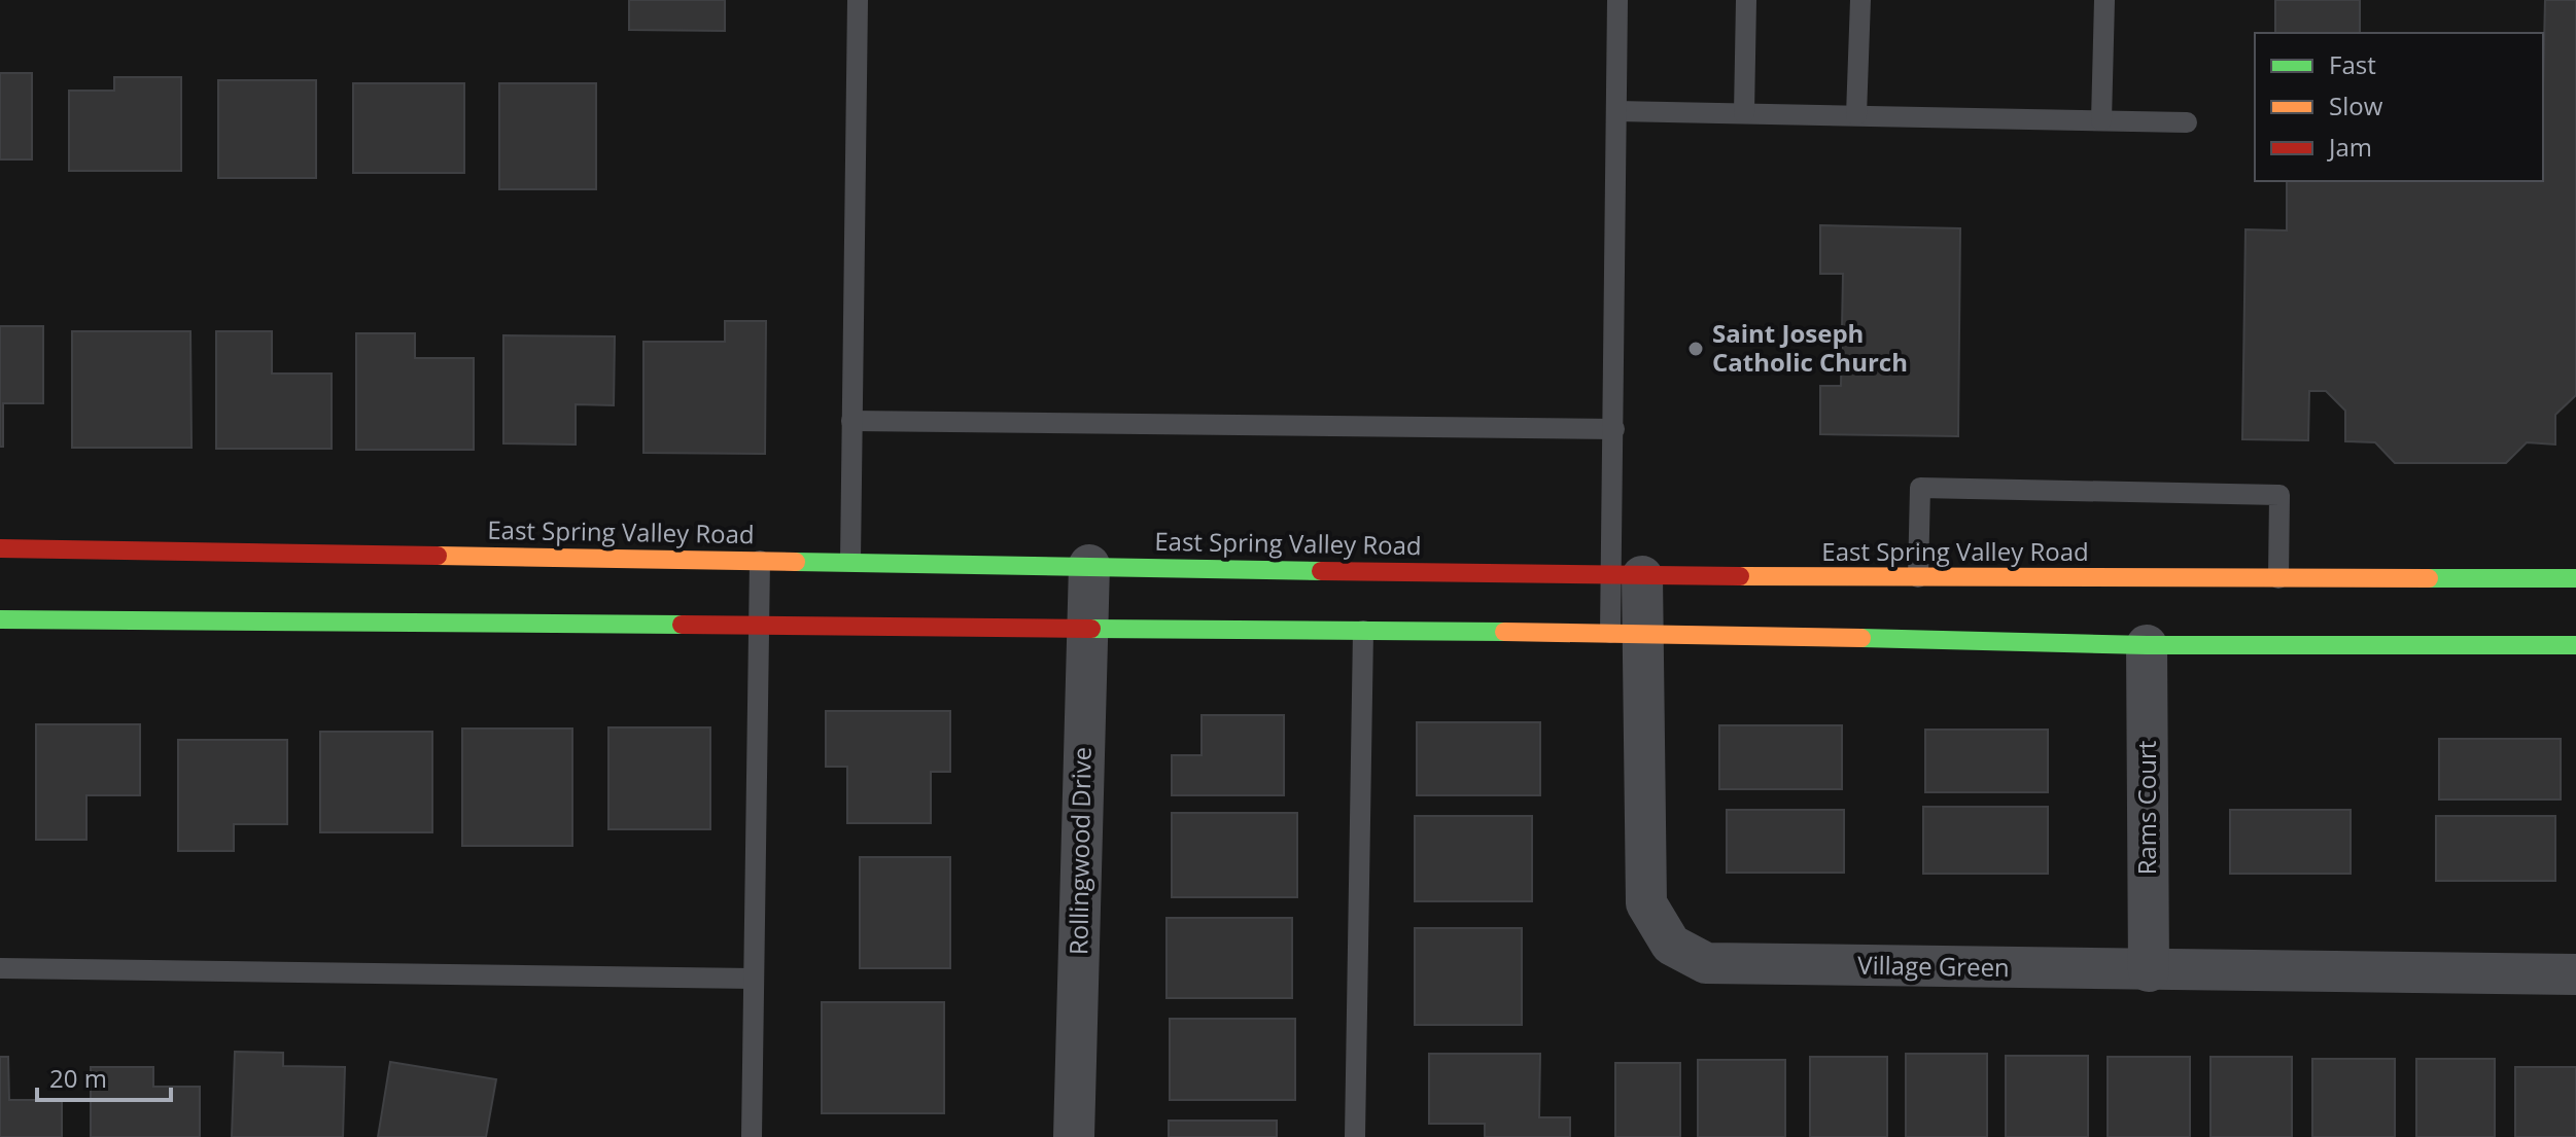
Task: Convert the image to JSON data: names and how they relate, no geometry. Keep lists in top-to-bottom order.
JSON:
{
  "streets": {
    "street": [
      "East Spring Valley Road",
      "Rams Court",
      "Rollingwood Drive",
      "Village Green"
    ]
  },
  "crossings": [
    ["East Spring Valley Road", "Rollingwood Drive"],
    ["East Spring Valley Road", "Village Green"],
    ["Rams Court", "Village Green"]
  ],
  "places": ["Saint Joseph Catholic Church"],
  "legend": ["Fast", "Slow", "Jam"],
  "scale_bar": "20 m"
}
